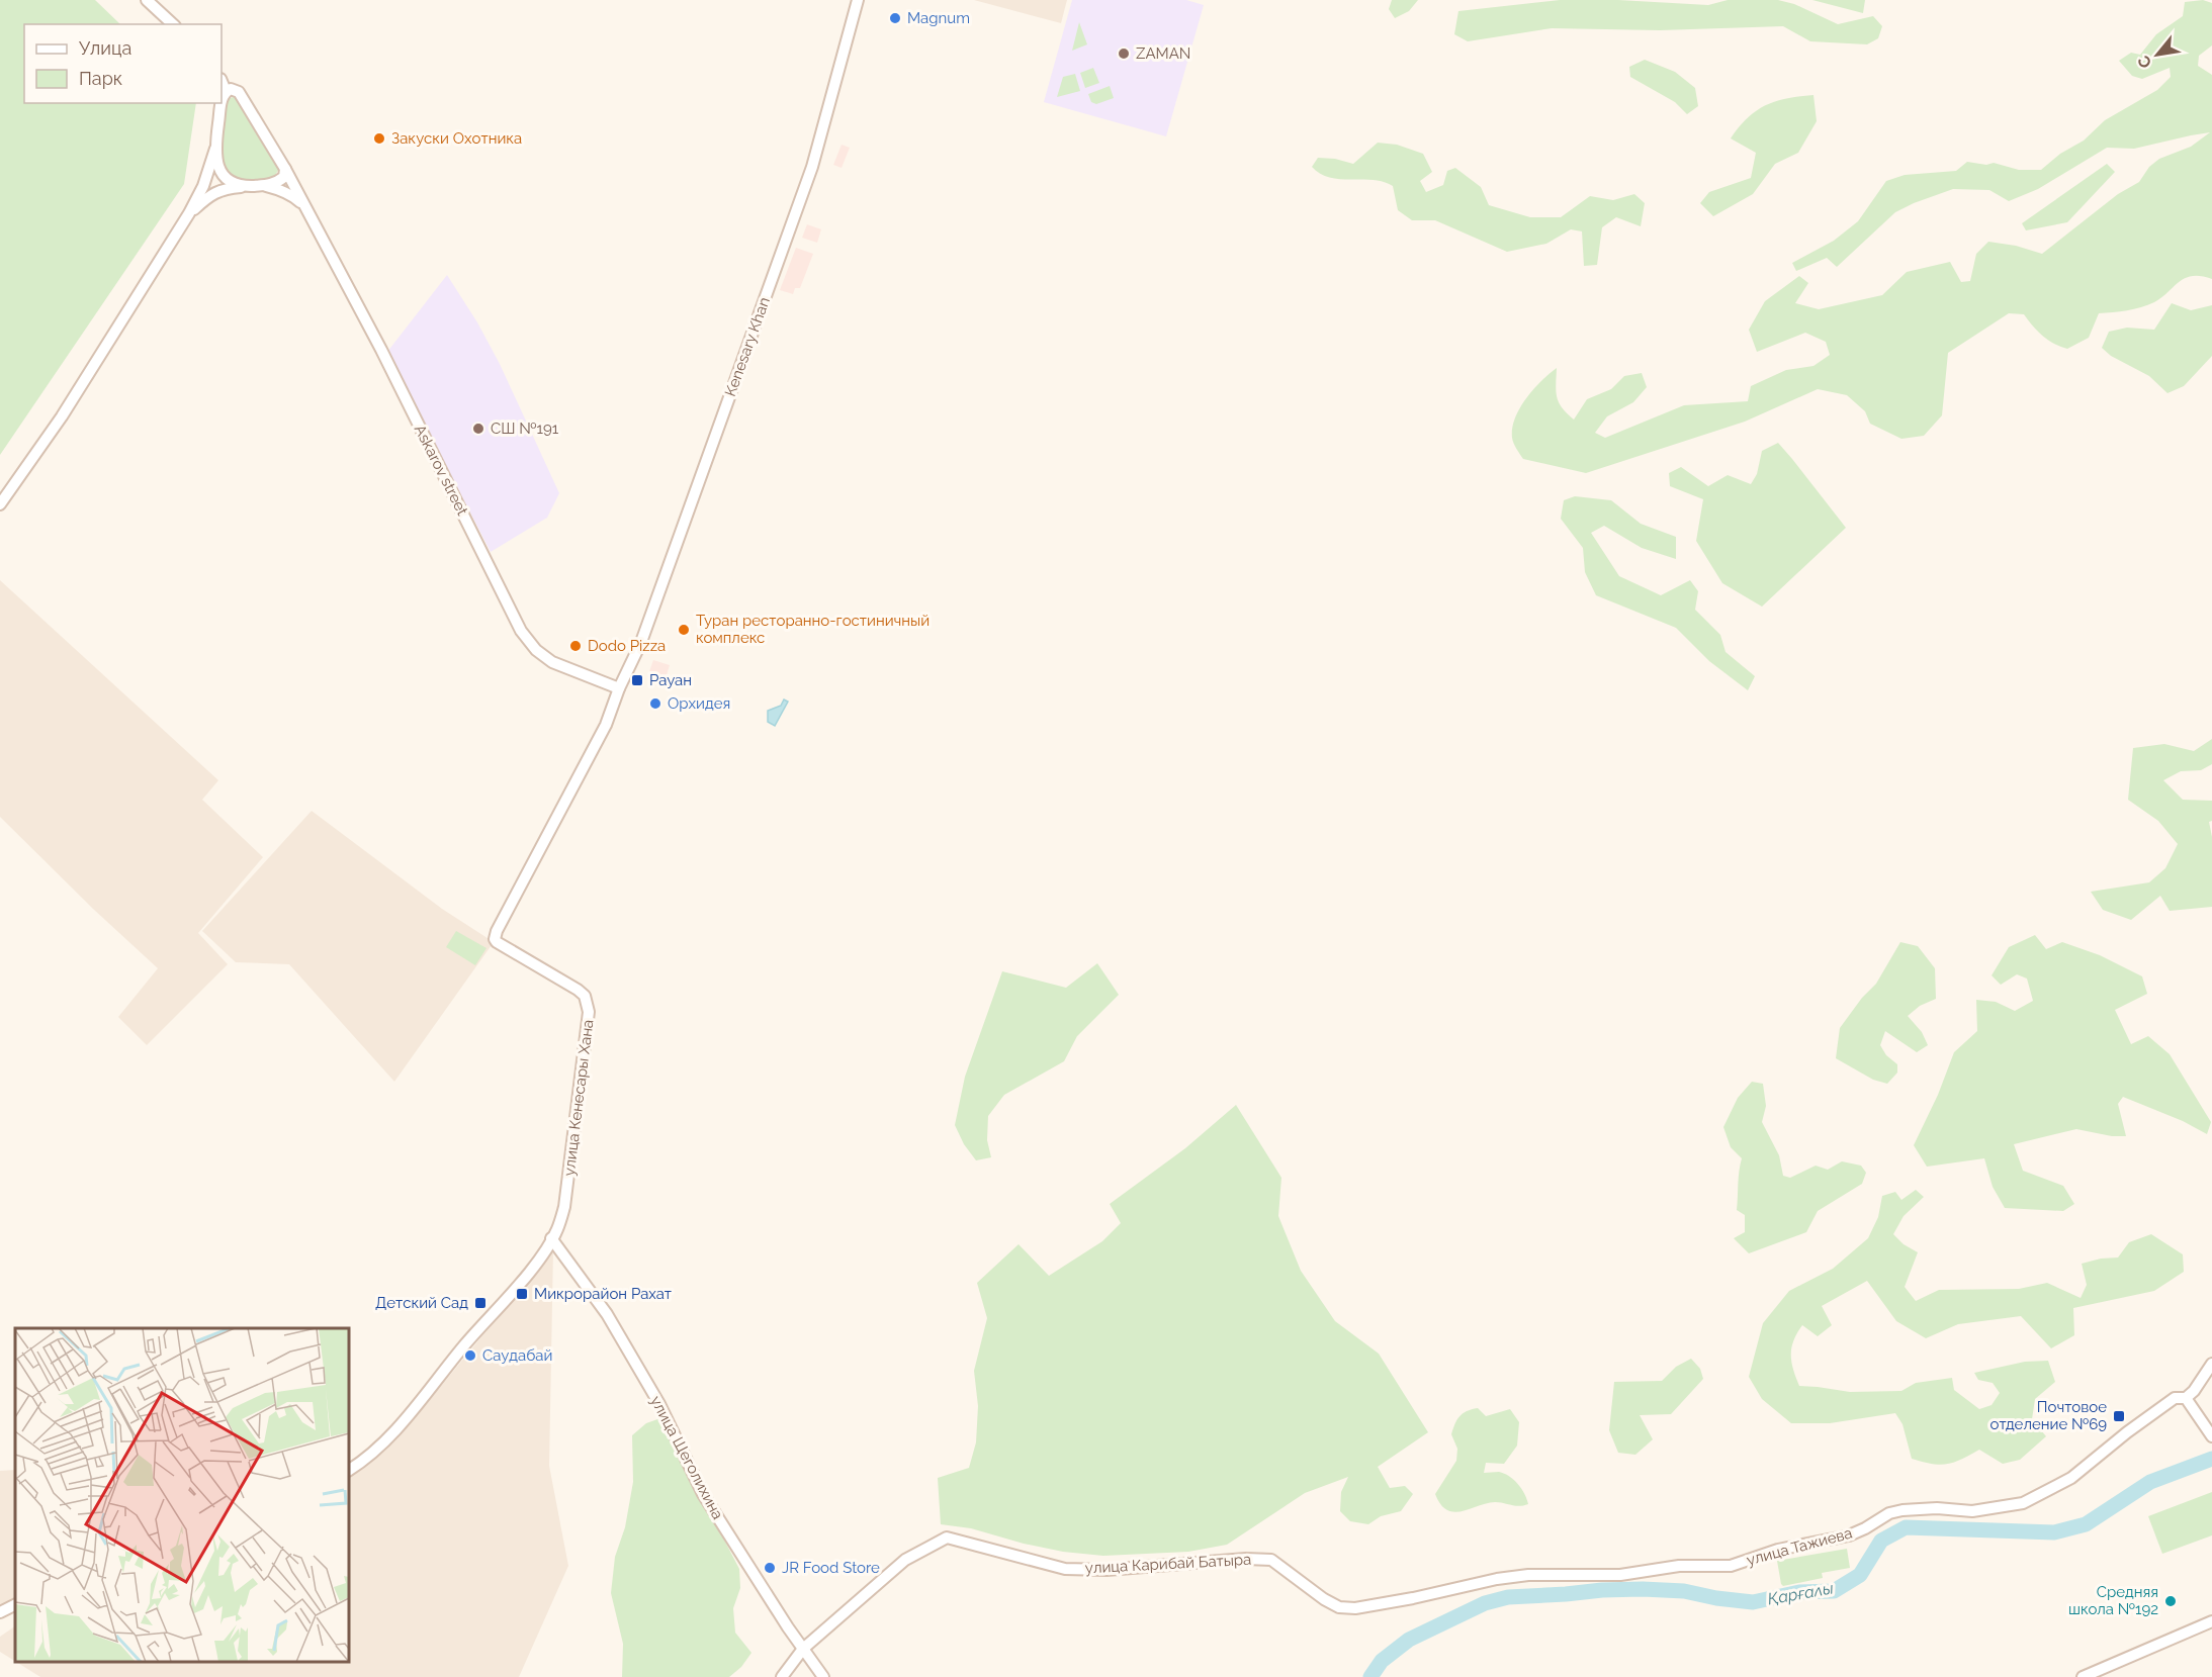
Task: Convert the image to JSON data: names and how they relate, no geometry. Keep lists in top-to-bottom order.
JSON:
{
  "streets": {
    "street": [
      "Kenesary Khan",
      "Askarov street",
      "улица Кенесары Хана",
      "улица Щеголихина",
      "улица Тажиева",
      "улица Карибай Батыра"
    ]
  },
  "crossings": [
    ["Kenesary Khan", "Askarov street"],
    ["Kenesary Khan", "улица Кенесары Хана"],
    ["Askarov street", "улица Кенесары Хана"],
    ["улица Кенесары Хана", "улица Щеголихина"],
    ["улица Щеголихина", "улица Карибай Батыра"],
    ["улица Тажиева", "улица Карибай Батыра"]
  ],
  "water": ["Қарғалы"],
  "places": {
    "other": [
      "Magnum",
      "ZAMAN",
      "Закуски Охотника",
      "СШ №191",
      "Туран ресторанно-гостиничный комплекс",
      "Dodo Pizza",
      "Орхидея",
      "Саудабай",
      "JR Food Store",
      "Средняя школа №192"
    ],
    "transit": [
      "Рауан",
      "Микрорайон Рахат",
      "Детский Сад",
      "Почтовое отделение №69"
    ]
  },
  "legend": ["Улица", "Парк"],
  "north": "bottom left"
}
